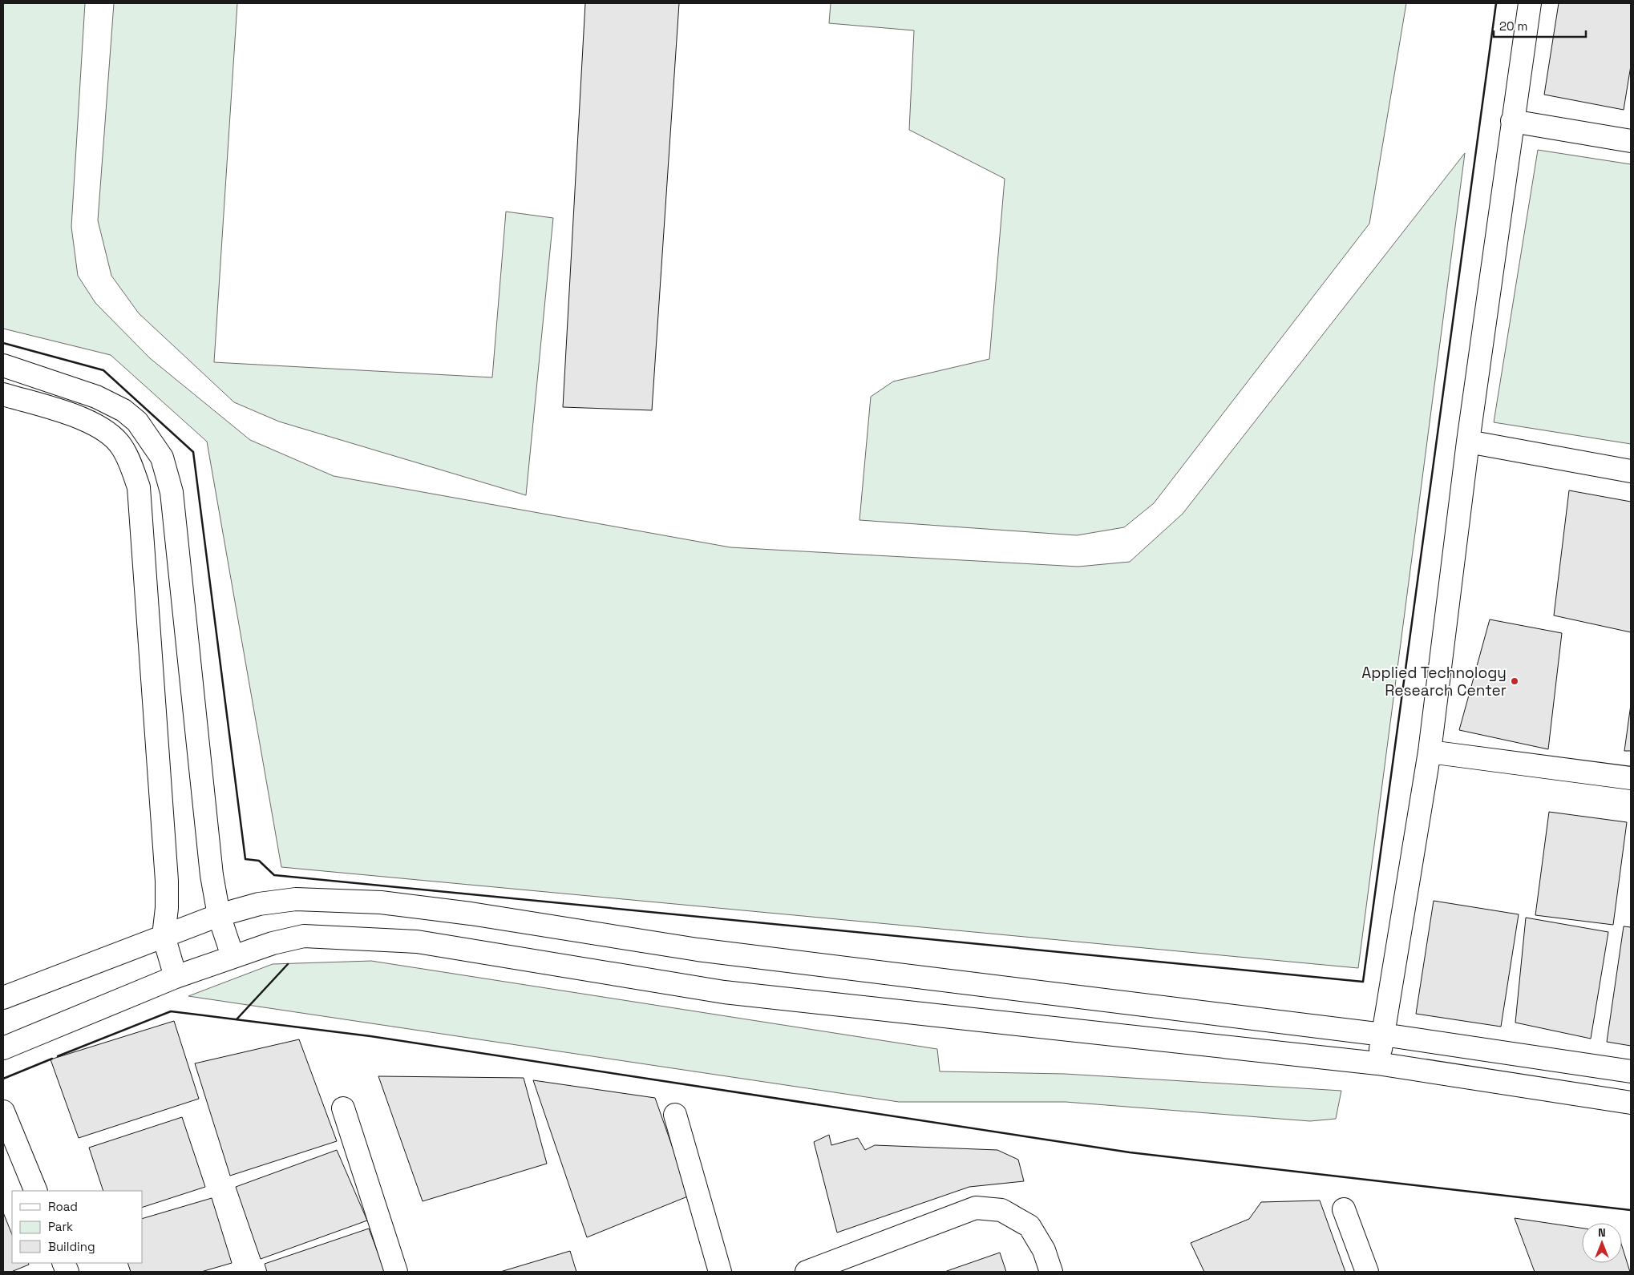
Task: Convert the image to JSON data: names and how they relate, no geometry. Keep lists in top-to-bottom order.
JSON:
{
  "places": ["Applied Technology Research Center"],
  "legend": ["Road", "Park", "Building"],
  "scale_bar": "20 m",
  "north": "top"
}
